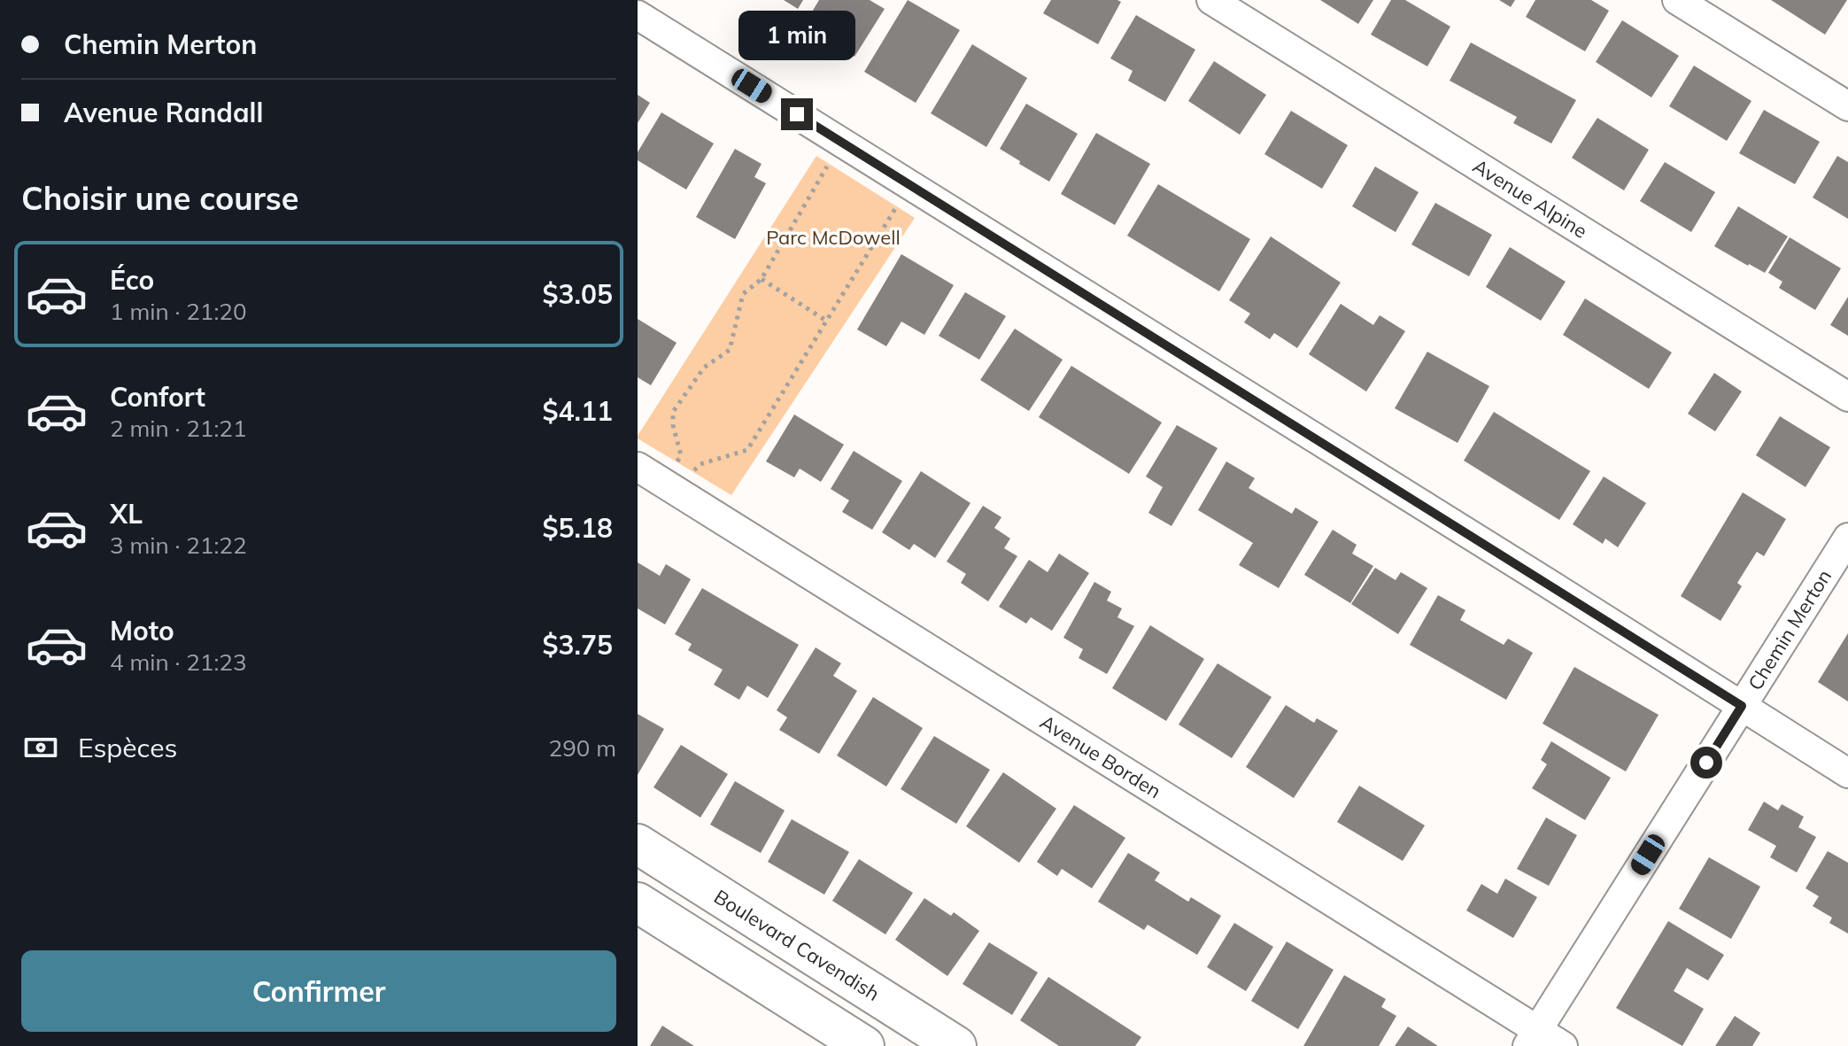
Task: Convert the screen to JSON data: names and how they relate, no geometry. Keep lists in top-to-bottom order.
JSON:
{
  "streets": {
    "main road": ["Boulevard Cavendish"],
    "street": ["Avenue Alpine", "Chemin Merton", "Avenue Borden"]
  },
  "crossings": [
    ["Chemin Merton", "Avenue Borden"]
  ],
  "parks": ["Parc McDowell"],
  "page": {
    "banner": ["Chemin Merton", "Avenue Randall"],
    "bubble": "1 min",
    "heading": "Choisir une course",
    "list": [
      {
        "name": "Éco",
        "note": "1 min · 21:20",
        "value": "$3.05"
      },
      {
        "name": "Confort",
        "note": "2 min · 21:21",
        "value": "$4.11"
      },
      {
        "name": "XL",
        "note": "3 min · 21:22",
        "value": "$5.18"
      },
      {
        "name": "Moto",
        "note": "4 min · 21:23",
        "value": "$3.75"
      }
    ],
    "pay": ["Espèces", "290 m"],
    "buttons": "Confirmer"
  }
}
